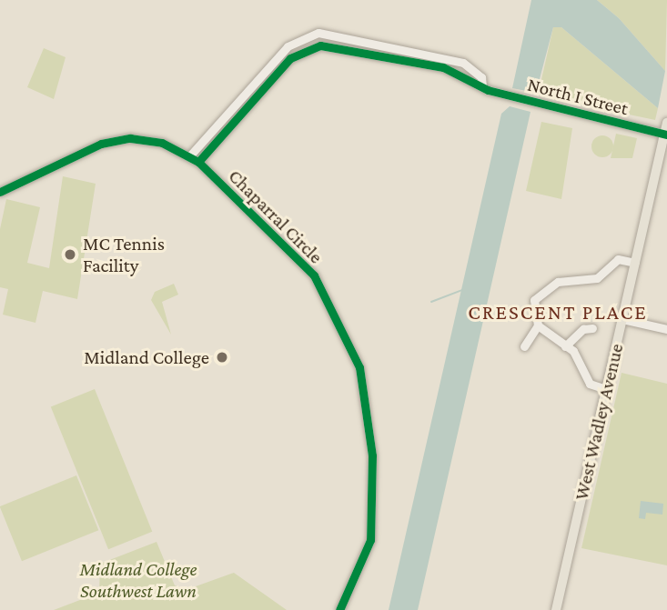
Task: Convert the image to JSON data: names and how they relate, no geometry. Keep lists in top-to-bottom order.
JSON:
{
  "streets": {
    "main road": ["West Wadley Avenue"],
    "street": ["North I Street", "Chaparral Circle"]
  },
  "crossings": [
    ["North I Street", "Chaparral Circle"],
    ["North I Street", "West Wadley Avenue"]
  ],
  "districts": ["CRESCENT PLACE"],
  "parks": ["Midland College Southwest Lawn"],
  "places": ["MC Tennis Facility", "Midland College"]
}
